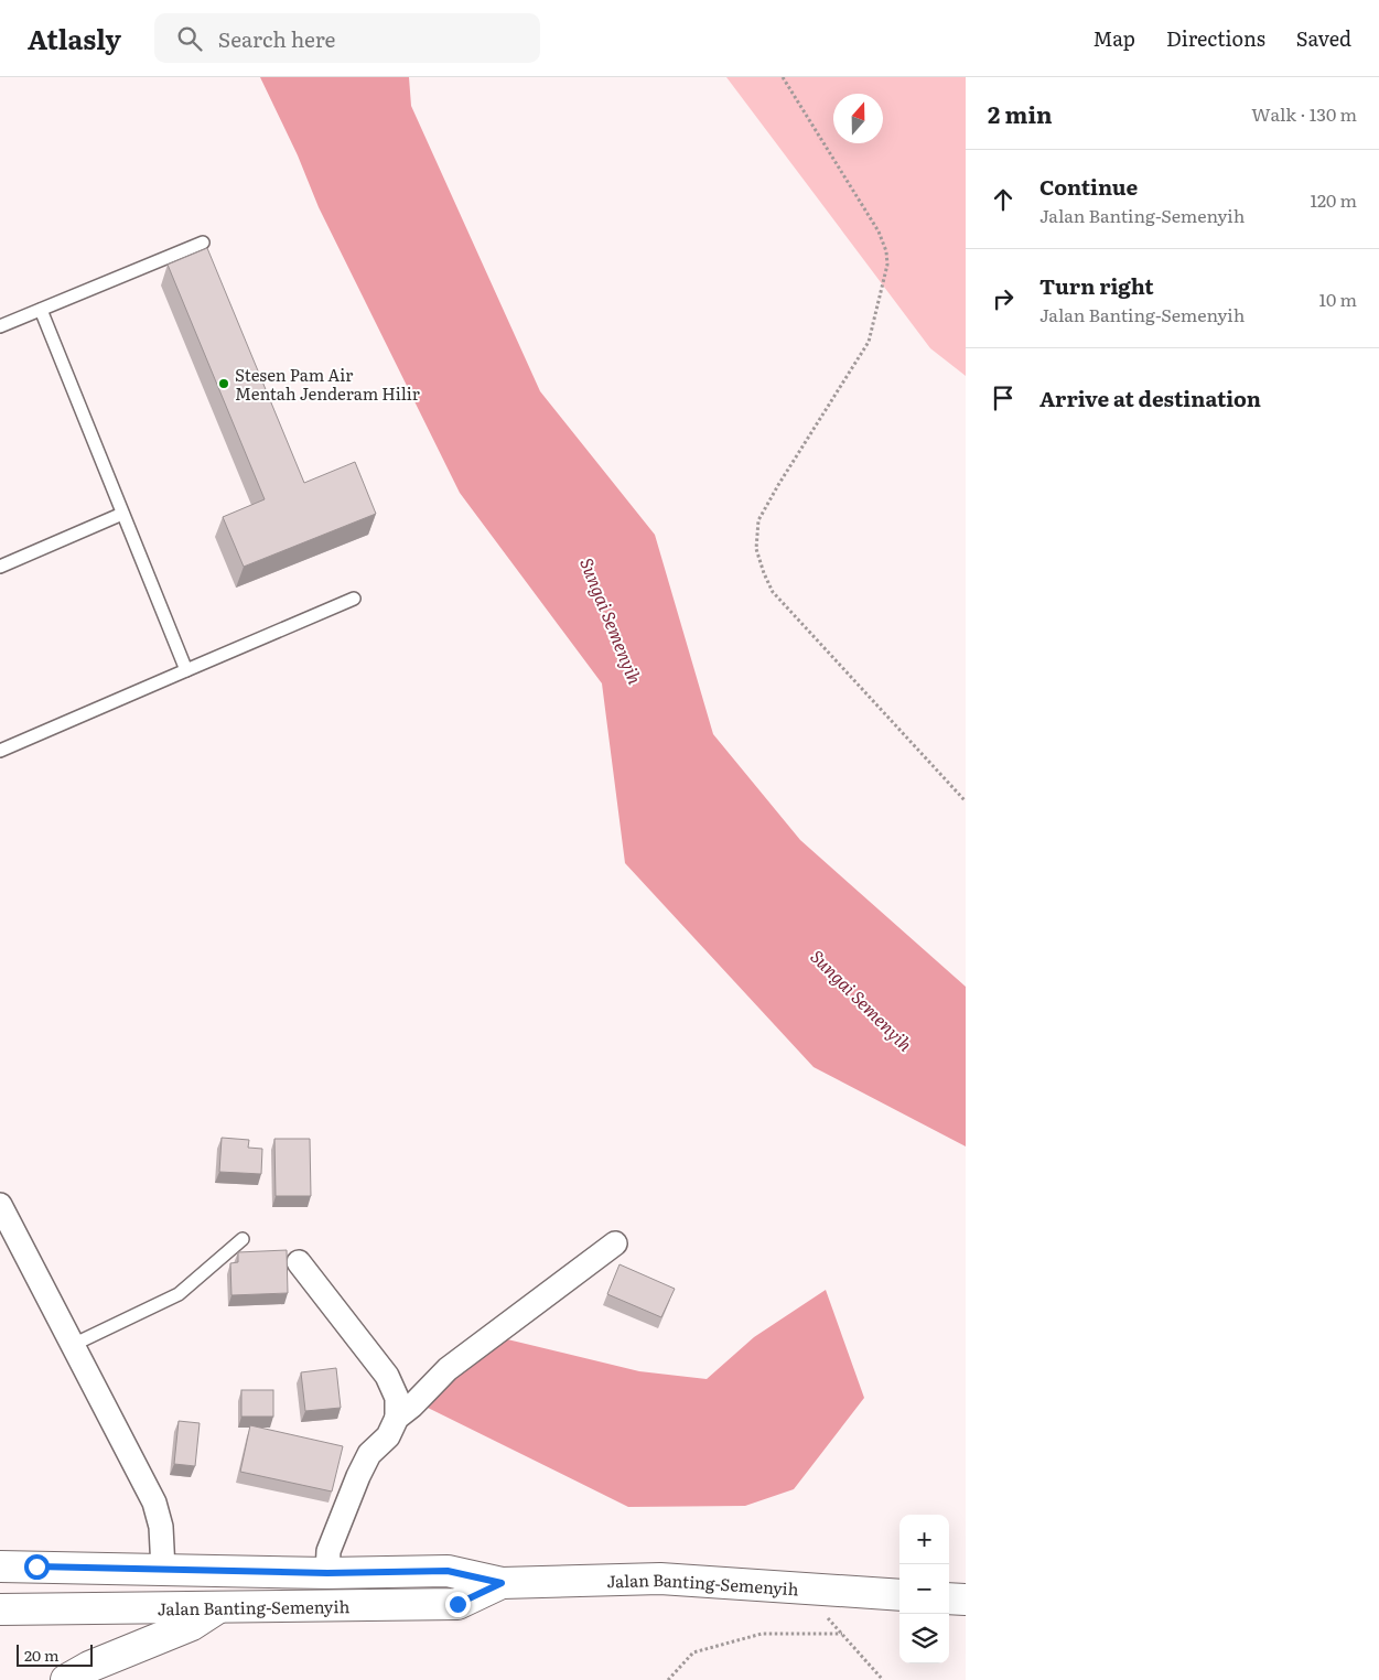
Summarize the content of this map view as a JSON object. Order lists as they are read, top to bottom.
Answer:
{
  "streets": {
    "main road": ["Jalan Banting-Semenyih"]
  },
  "water": ["Sungai Semenyih"],
  "places": ["Stesen Pam Air Mentah Jenderam Hilir"],
  "scale_bar": "20 m",
  "north": "top",
  "page": {
    "header": "Atlasly",
    "search": "Search here",
    "nav": ["Map", "Directions", "Saved"],
    "heading": ["2 min", "Walk · 130 m"],
    "list": [
      ["Continue", "Jalan Banting-Semenyih", "120 m"],
      ["Turn right", "Jalan Banting-Semenyih", "10 m"],
      "Arrive at destination"
    ],
    "map_buttons": ["+", "−"],
    "scale": "20 m"
  }
}
